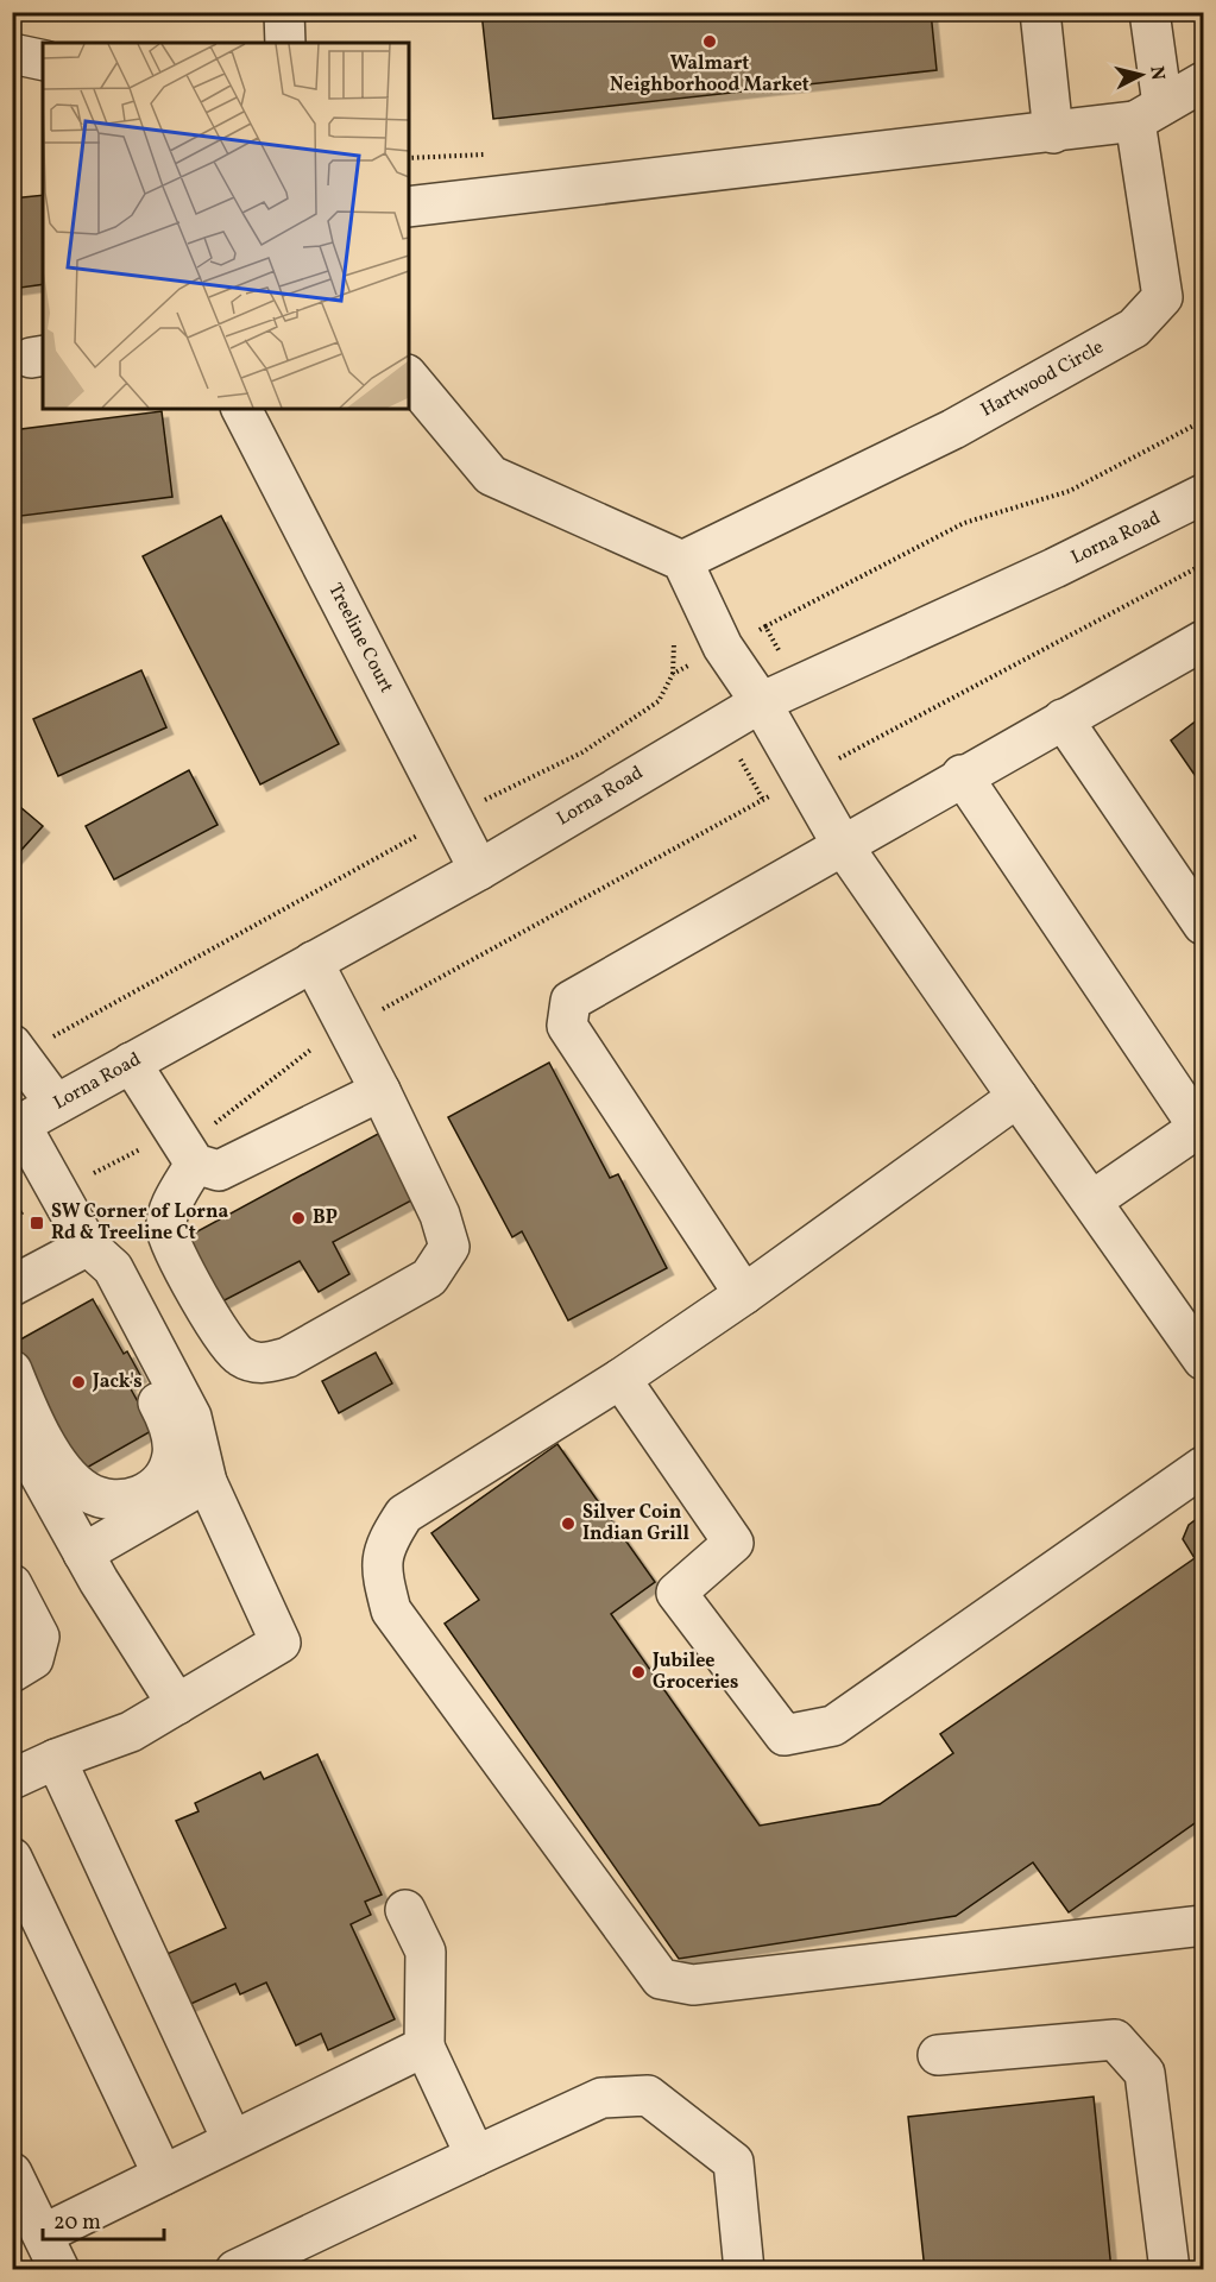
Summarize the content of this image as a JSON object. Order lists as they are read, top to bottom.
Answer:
{
  "streets": {
    "street": ["Hartwood Circle", "Lorna Road", "Treeline Court"]
  },
  "crossings": [
    ["Lorna Road", "Treeline Court"]
  ],
  "places": {
    "other": [
      "Walmart Neighborhood Market",
      "BP",
      "Jack's",
      "Silver Coin Indian Grill",
      "Jubilee Groceries"
    ],
    "transit": ["SW Corner of Lorna Rd & Treeline Ct"]
  },
  "scale_bar": "20 m",
  "north": "right"
}
